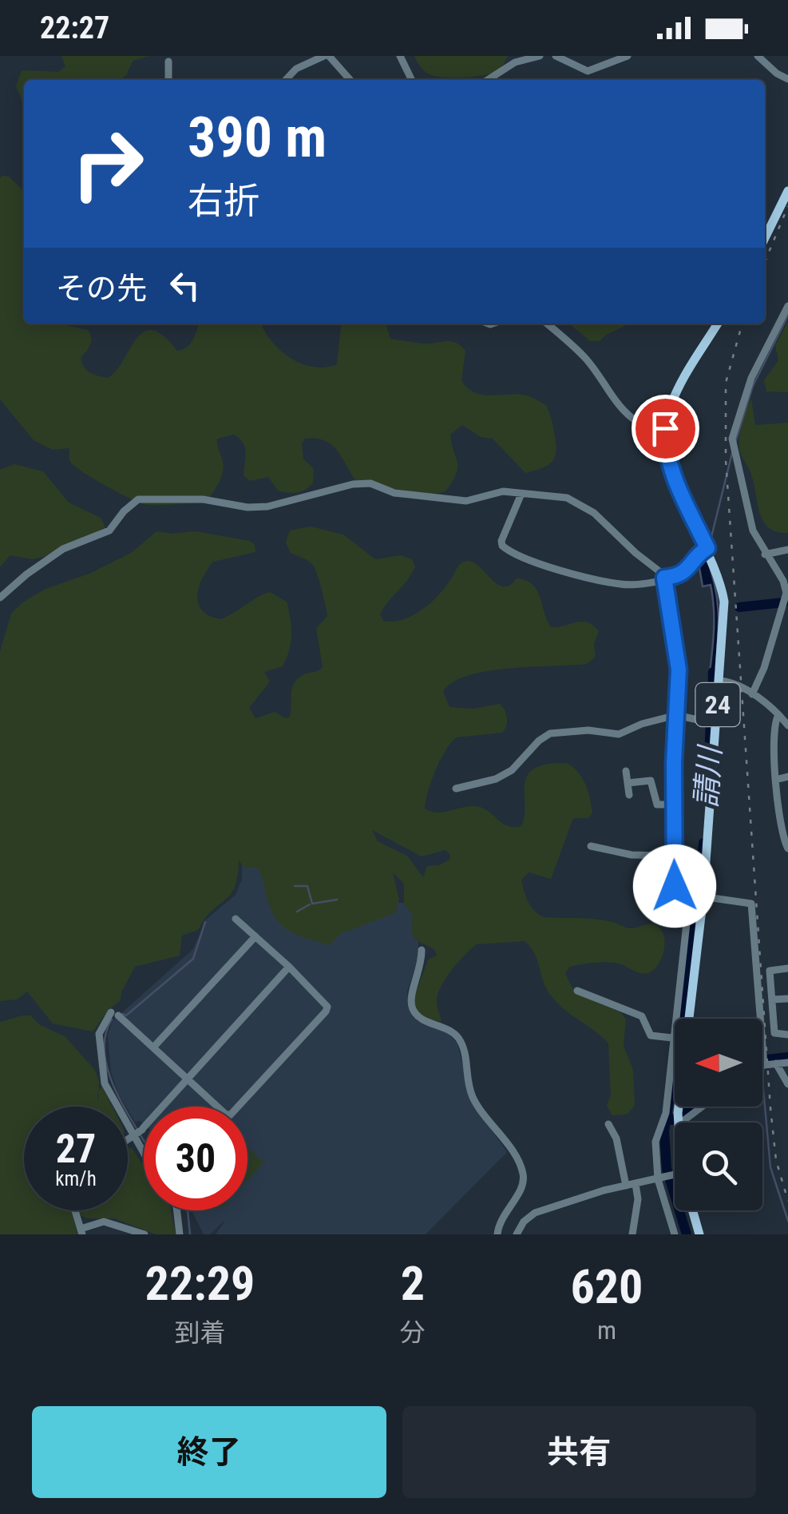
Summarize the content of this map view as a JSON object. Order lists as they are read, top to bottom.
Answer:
{
  "streets": {
    "main road": ["24"]
  },
  "water": ["請川"],
  "north": "left",
  "page": {
    "status": "22:27",
    "turn": ["390 m", "右折"],
    "then": "その先",
    "speed": "27 km/h",
    "limit": "30",
    "eta": [
      "22:29",
      "到着",
      "2",
      "分",
      "620",
      "m"
    ],
    "buttons": ["終了", "共有"]
  }
}
